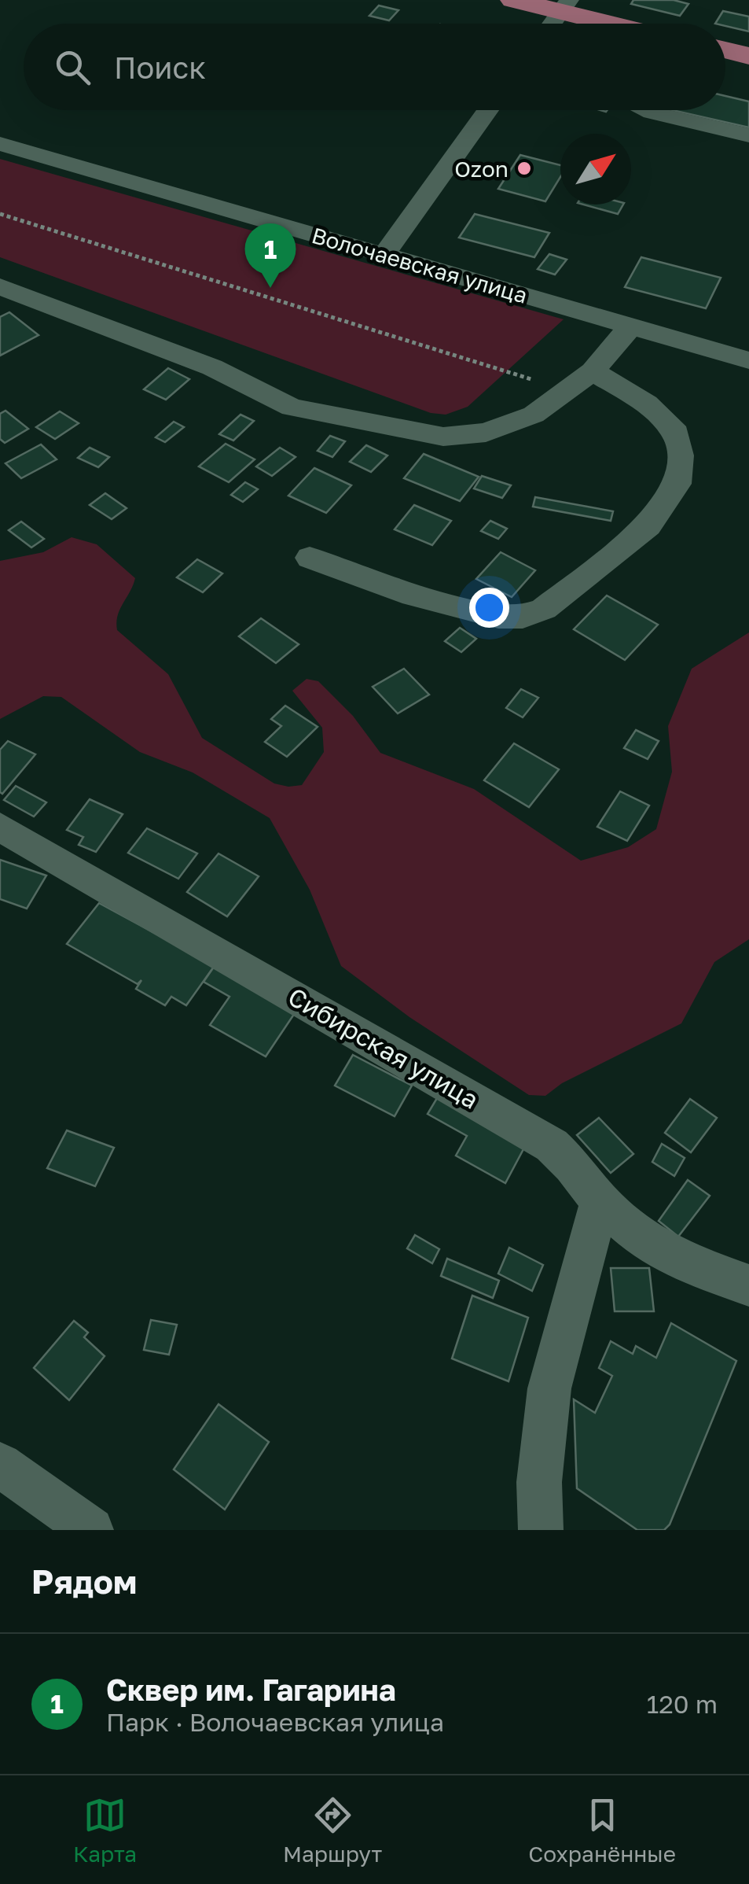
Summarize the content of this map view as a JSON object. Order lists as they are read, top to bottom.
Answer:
{
  "streets": {
    "street": ["Волочаевская улица", "Сибирская улица"]
  },
  "places": ["Ozon"],
  "north": "top right",
  "page": {
    "search": "Поиск",
    "pins": "1",
    "heading": "Рядом",
    "list": [
      {
        "mark": "1",
        "name": "Сквер им. Гагарина",
        "note": "Парк · Волочаевская улица",
        "value": "120 m"
      }
    ],
    "nav": ["Карта", "Маршрут", "Сохранённые"]
  }
}
